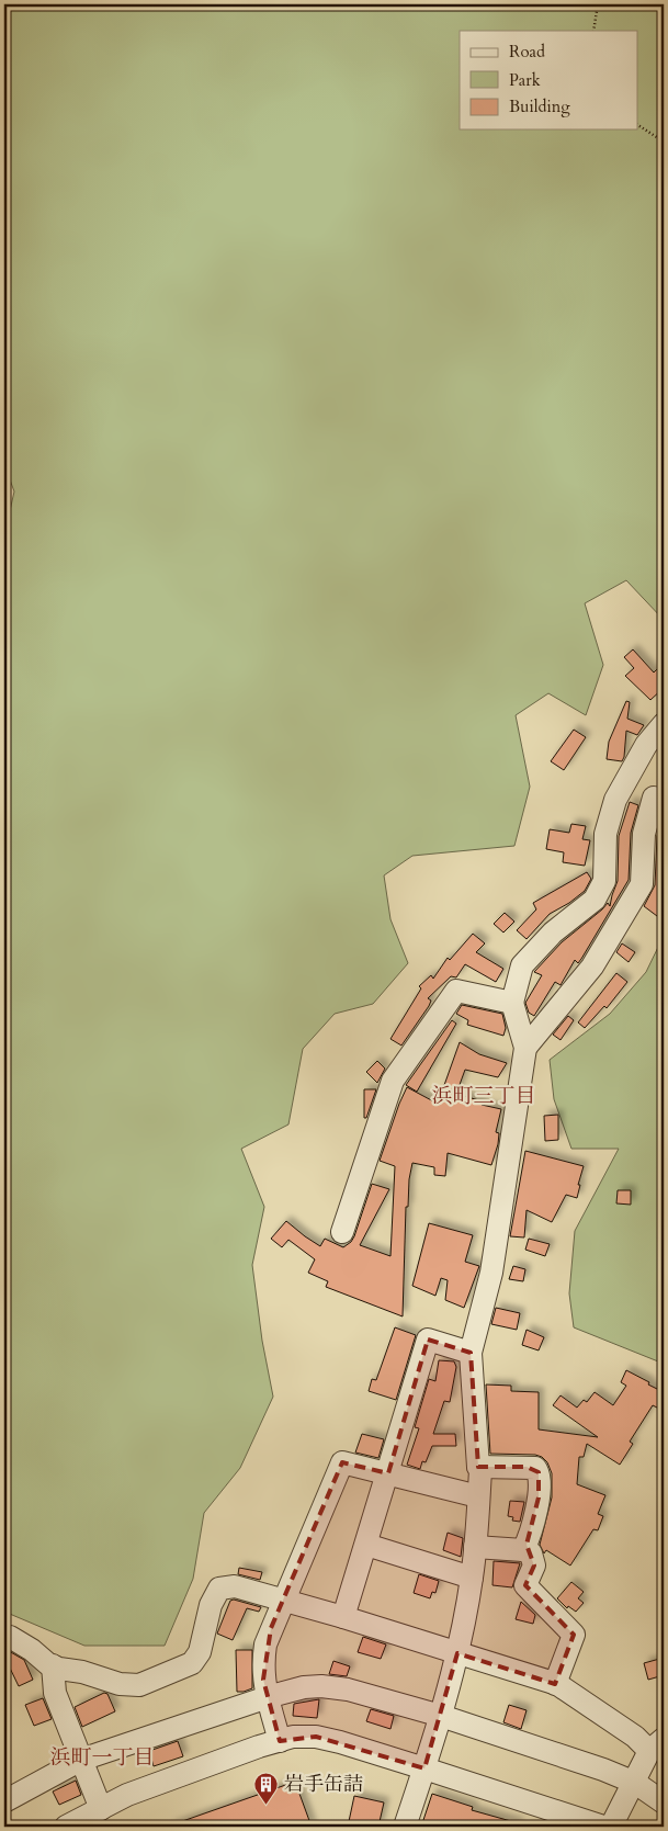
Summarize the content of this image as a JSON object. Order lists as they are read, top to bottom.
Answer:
{
  "districts": ["浜町三丁目", "浜町一丁目"],
  "places": {
    "building": ["岩手缶詰"]
  },
  "legend": ["Road", "Park", "Building"]
}
